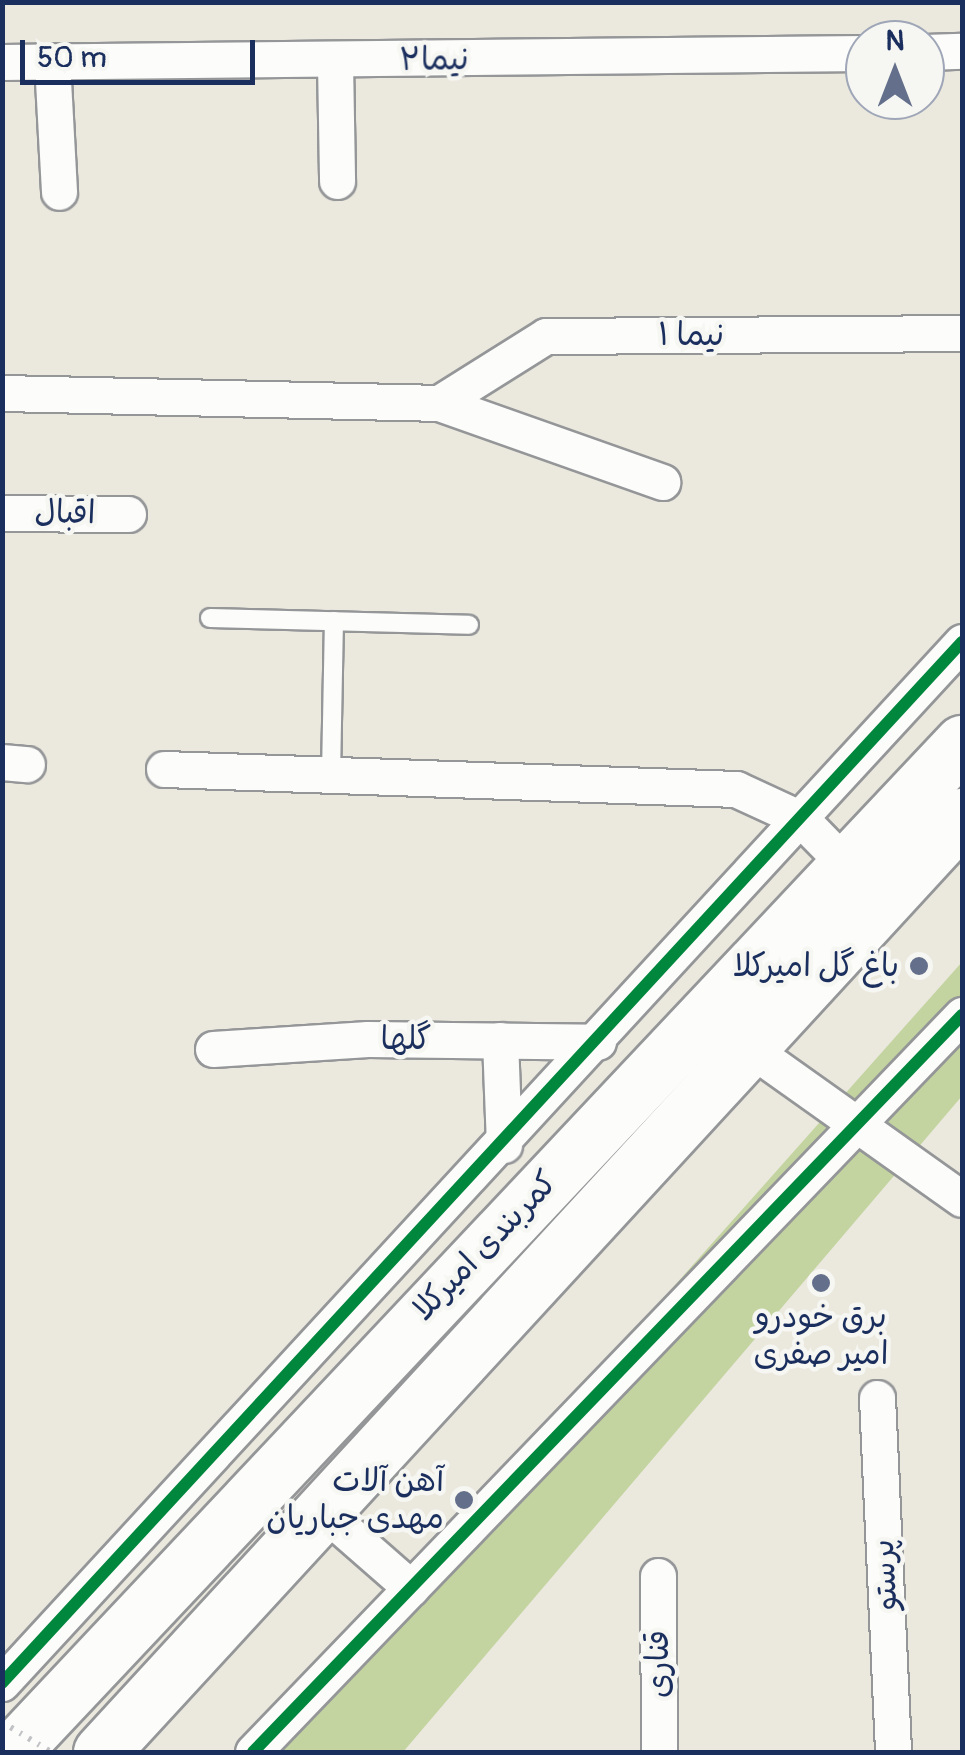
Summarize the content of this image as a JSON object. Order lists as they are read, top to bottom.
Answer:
{
  "streets": {
    "highway": ["کمربندی امیرکلا"],
    "street": [
      "نیما۲",
      "نیما ۱",
      "اقبال",
      "گلها",
      "پرستو",
      "قناری"
    ]
  },
  "places": ["باغ گل امیرکلا", "برق خودرو امیر صفری", "آهن آلات مهدی جباریان"],
  "scale_bar": "50 m",
  "north": "top"
}
